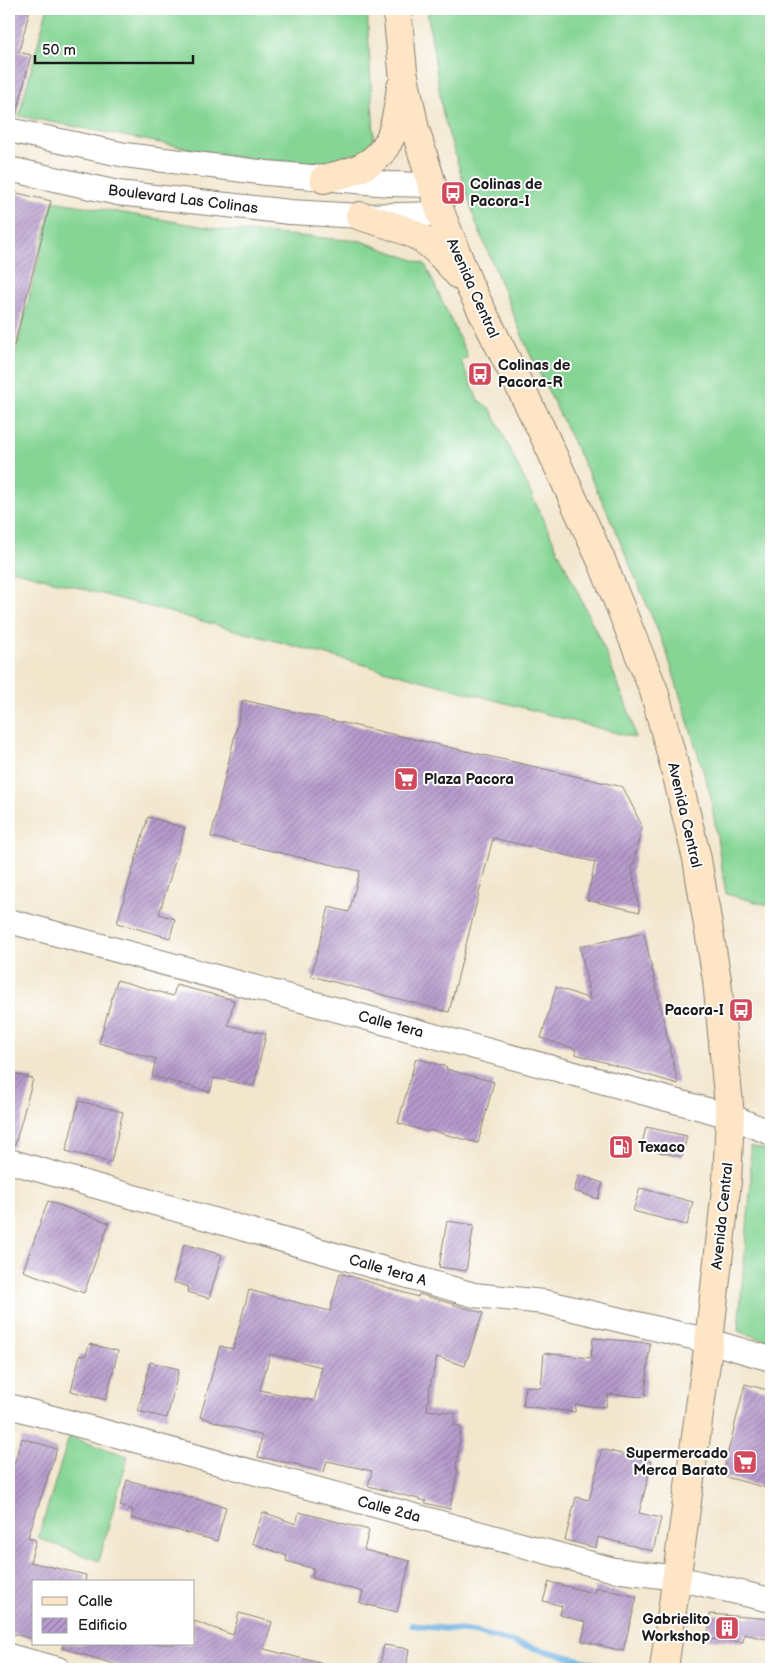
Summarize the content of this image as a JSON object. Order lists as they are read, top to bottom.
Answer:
{
  "streets": {
    "street": [
      "Boulevard Las Colinas",
      "Avenida Central",
      "Calle 1era",
      "Calle 1era A",
      "Calle 2da"
    ]
  },
  "crossings": [
    ["Boulevard Las Colinas", "Avenida Central"],
    ["Avenida Central", "Calle 1era"],
    ["Avenida Central", "Calle 1era A"],
    ["Avenida Central", "Calle 2da"]
  ],
  "places": {
    "bus stop": ["Colinas de Pacora-I", "Colinas de Pacora-R", "Pacora-I"],
    "supermarket": ["Plaza Pacora", "Supermercado Merca Barato"],
    "fuel station": ["Texaco"],
    "building": ["Gabrielito Workshop"]
  },
  "legend": ["Calle", "Edificio"],
  "scale_bar": "50 m"
}
